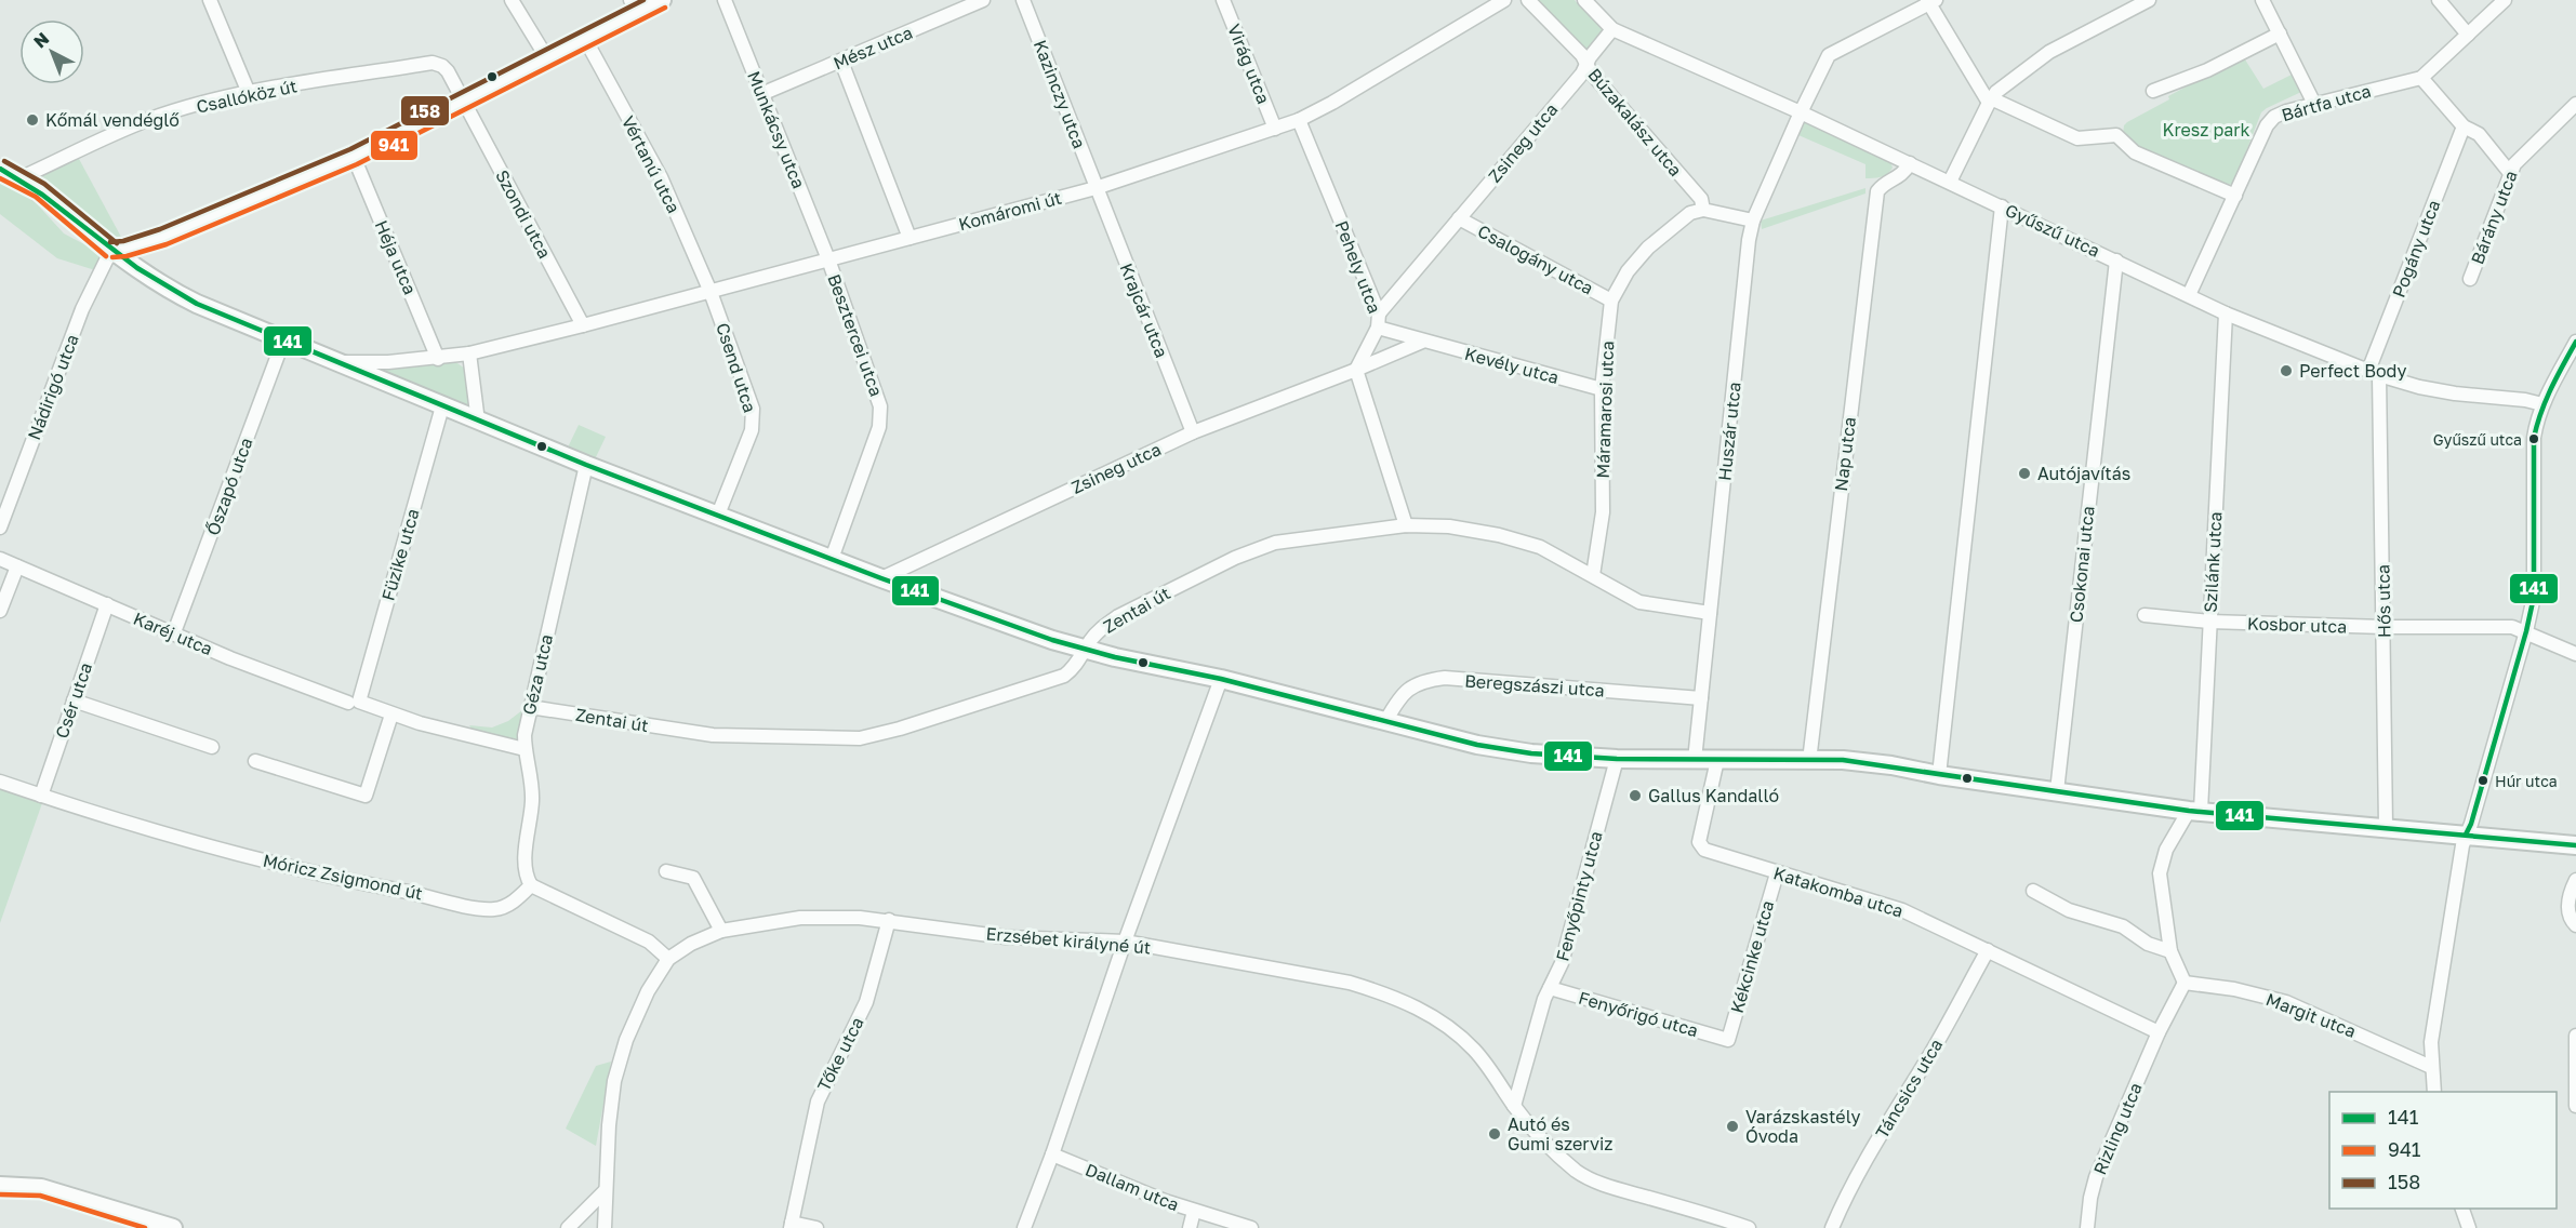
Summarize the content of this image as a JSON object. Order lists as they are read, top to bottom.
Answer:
{
  "streets": {
    "street": [
      "Mész utca",
      "Virág utca",
      "Kazinczy utca",
      "Csallóköz út",
      "Bártfa utca",
      "Búzakalász utca",
      "Munkácsy utca",
      "Zsineg utca",
      "Vértanú utca",
      "Komáromi út",
      "Szondi utca",
      "Bárány utca",
      "Gyűszű utca",
      "Pogány utca",
      "Héja utca",
      "Csalogány utca",
      "Pehely utca",
      "Krajcár utca",
      "Besztercei utca",
      "Kevély utca",
      "Csend utca",
      "Nádirigó utca",
      "Máramarosi utca",
      "Huszár utca",
      "Nap utca",
      "Őszapó utca",
      "Füzike utca",
      "Szilánk utca",
      "Csokonai utca",
      "Hős utca",
      "Zentai út",
      "Kosbor utca",
      "Karéj utca",
      "Géza utca",
      "Beregszászi utca",
      "Csér utca",
      "Móricz Zsigmond út",
      "Katakomba utca",
      "Fenyőpinty utca",
      "Erzsébet királyné út",
      "Kékcinke utca",
      "Fenyőrigó utca",
      "Margit utca",
      "Tőke utca",
      "Táncsics utca",
      "Rizling utca",
      "Dallam utca"
    ]
  },
  "crossings": [
    ["Mész utca", "Munkácsy utca"],
    ["Virág utca", "Komáromi út"],
    ["Kazinczy utca", "Komáromi út"],
    ["Kazinczy utca", "Krajcár utca"],
    ["Csallóköz út", "Szondi utca"],
    ["Bártfa utca", "Gyűszű utca"],
    ["Búzakalász utca", "Zsineg utca"],
    ["Búzakalász utca", "Máramarosi utca"],
    ["Munkácsy utca", "Komáromi út"],
    ["Munkácsy utca", "Besztercei utca"],
    ["Zsineg utca", "Gyűszű utca"],
    ["Zsineg utca", "Csalogány utca"],
    ["Zsineg utca", "Pehely utca"],
    ["Zsineg utca", "Krajcár utca"],
    ["Vértanú utca", "Komáromi út"],
    ["Vértanú utca", "Csend utca"],
    ["Komáromi út", "Szondi utca"],
    ["Komáromi út", "Héja utca"],
    ["Komáromi út", "Pehely utca"],
    ["Komáromi út", "Krajcár utca"],
    ["Komáromi út", "Besztercei utca"],
    ["Komáromi út", "Csend utca"],
    ["Gyűszű utca", "Pogány utca"],
    ["Gyűszű utca", "Huszár utca"],
    ["Gyűszű utca", "Nap utca"],
    ["Gyűszű utca", "Szilánk utca"],
    ["Gyűszű utca", "Csokonai utca"],
    ["Gyűszű utca", "Hős utca"],
    ["Pogány utca", "Hős utca"],
    ["Csalogány utca", "Máramarosi utca"],
    ["Pehely utca", "Kevély utca"],
    ["Kevély utca", "Máramarosi utca"],
    ["Máramarosi utca", "Zentai út"],
    ["Huszár utca", "Zentai út"],
    ["Huszár utca", "Beregszászi utca"],
    ["Őszapó utca", "Karéj utca"],
    ["Füzike utca", "Karéj utca"],
    ["Szilánk utca", "Kosbor utca"],
    ["Hős utca", "Kosbor utca"],
    ["Zentai út", "Géza utca"],
    ["Karéj utca", "Géza utca"],
    ["Karéj utca", "Csér utca"],
    ["Géza utca", "Móricz Zsigmond út"],
    ["Csér utca", "Móricz Zsigmond út"],
    ["Katakomba utca", "Kékcinke utca"],
    ["Katakomba utca", "Táncsics utca"],
    ["Katakomba utca", "Rizling utca"],
    ["Fenyőpinty utca", "Erzsébet királyné út"],
    ["Fenyőpinty utca", "Fenyőrigó utca"],
    ["Erzsébet királyné út", "Tőke utca"],
    ["Kékcinke utca", "Fenyőrigó utca"]
  ],
  "parks": ["Kresz park"],
  "places": [
    "Kőmál vendéglő",
    "Perfect Body",
    "Gyűszű utca",
    "Autójavítás",
    "Húr utca",
    "Gallus Kandalló",
    "Varázskastély Óvoda",
    "Autó és Gumi szerviz"
  ],
  "lines": ["transit line 158", "transit line 941", "transit line 141"],
  "legend": ["141", "941", "158"],
  "north": "top left"
}
